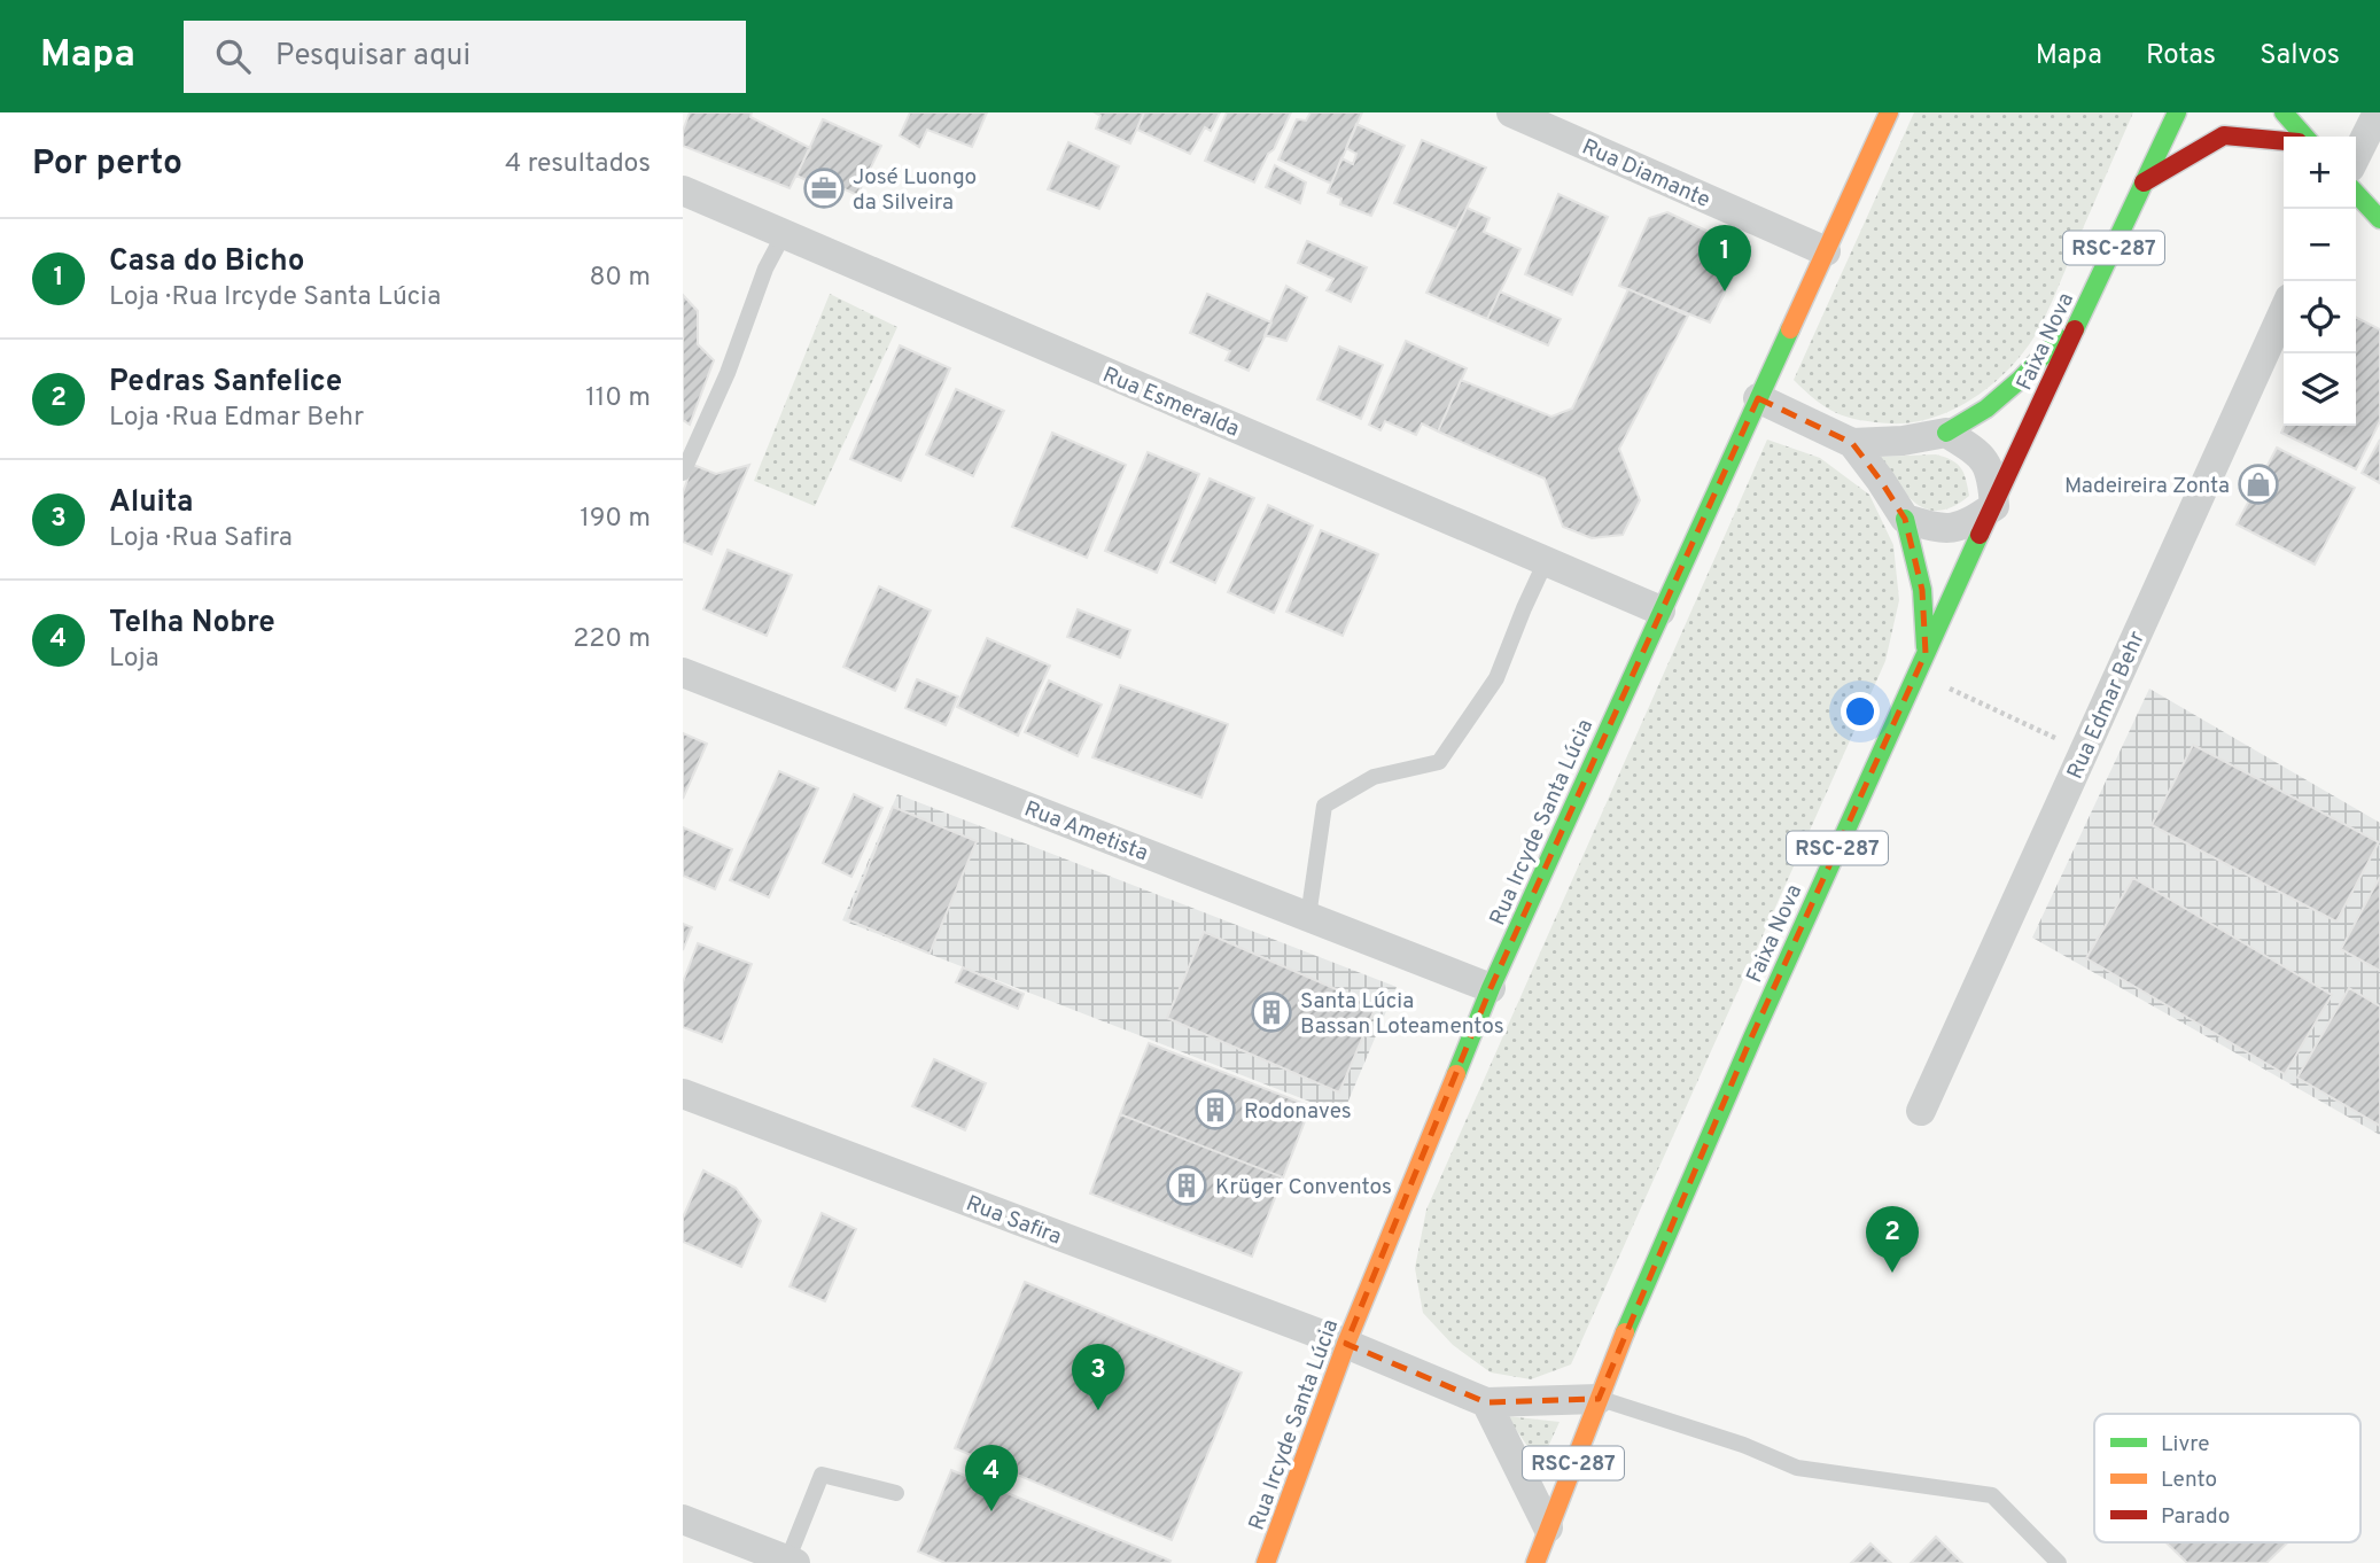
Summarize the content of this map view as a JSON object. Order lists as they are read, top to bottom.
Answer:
{
  "streets": {
    "main road": ["RSC-287", "Faixa Nova", "Rua Ircyde Santa Lúcia"],
    "street": [
      "Rua Diamante",
      "Rua Esmeralda",
      "Rua Edmar Behr",
      "Rua Ametista",
      "Rua Safira"
    ]
  },
  "crossings": [
    ["Rua Diamante", "Rua Ircyde Santa Lúcia"],
    ["Rua Esmeralda", "Rua Ircyde Santa Lúcia"],
    ["Rua Ircyde Santa Lúcia", "Rua Ametista"],
    ["Rua Ircyde Santa Lúcia", "Rua Safira"]
  ],
  "places": {
    "office": ["José Luongo da Silveira"],
    "shop": ["Madeireira Zonta"],
    "building": ["Santa Lúcia Bassan Loteamentos", "Rodonaves", "Krüger Conventos"]
  },
  "legend": ["Livre", "Lento", "Parado"],
  "page": {
    "header": "Mapa",
    "search": "Pesquisar aqui",
    "nav": ["Mapa", "Rotas", "Salvos"],
    "heading": ["Por perto", "4 resultados"],
    "map_buttons": ["+", "−"],
    "list": [
      {
        "mark": "1",
        "name": "Casa do Bicho",
        "note": "Loja · Rua Ircyde Santa Lúcia",
        "value": "80 m"
      },
      {
        "mark": "2",
        "name": "Pedras Sanfelice",
        "note": "Loja · Rua Edmar Behr",
        "value": "110 m"
      },
      {
        "mark": "3",
        "name": "Aluita",
        "note": "Loja · Rua Safira",
        "value": "190 m"
      },
      {
        "mark": "4",
        "name": "Telha Nobre",
        "note": "Loja",
        "value": "220 m"
      }
    ],
    "pins": [
      "1",
      "2",
      "3",
      "4"
    ]
  }
}
